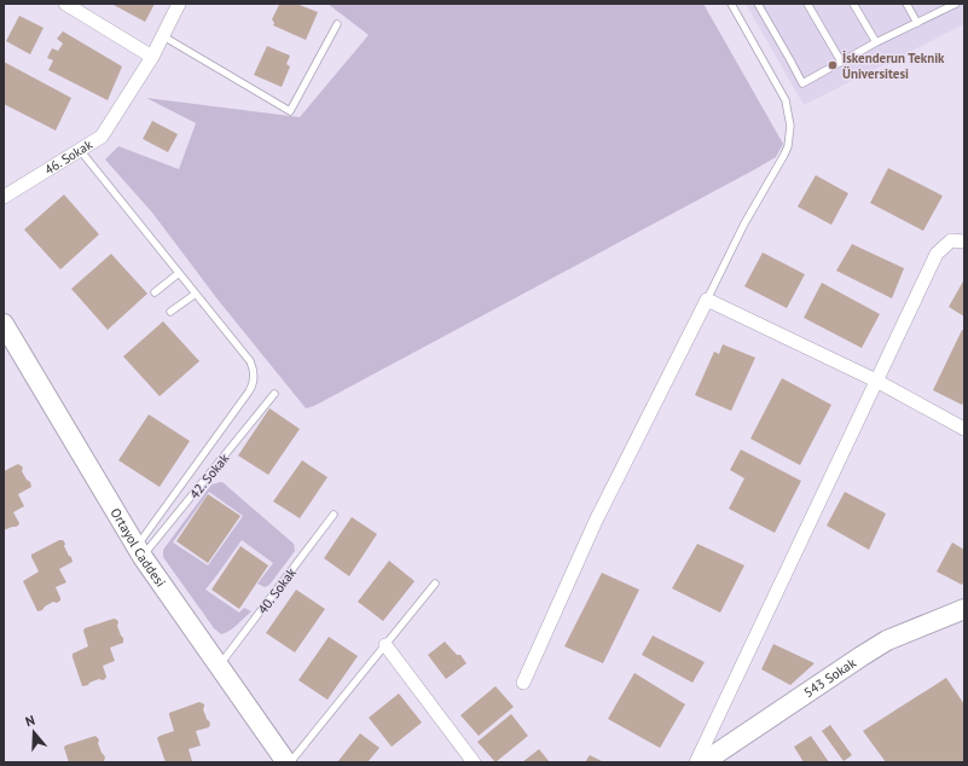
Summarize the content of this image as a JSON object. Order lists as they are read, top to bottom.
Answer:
{
  "streets": {
    "street": ["46. Sokak", "Ortayol Caddesi", "543 Sokak"],
    "lane": ["42. Sokak", "40. Sokak"]
  },
  "crossings": [
    ["42. Sokak", "Ortayol Caddesi"],
    ["Ortayol Caddesi", "40. Sokak"]
  ],
  "places": ["İskenderun Teknik Üniversitesi"],
  "north": "top"
}
